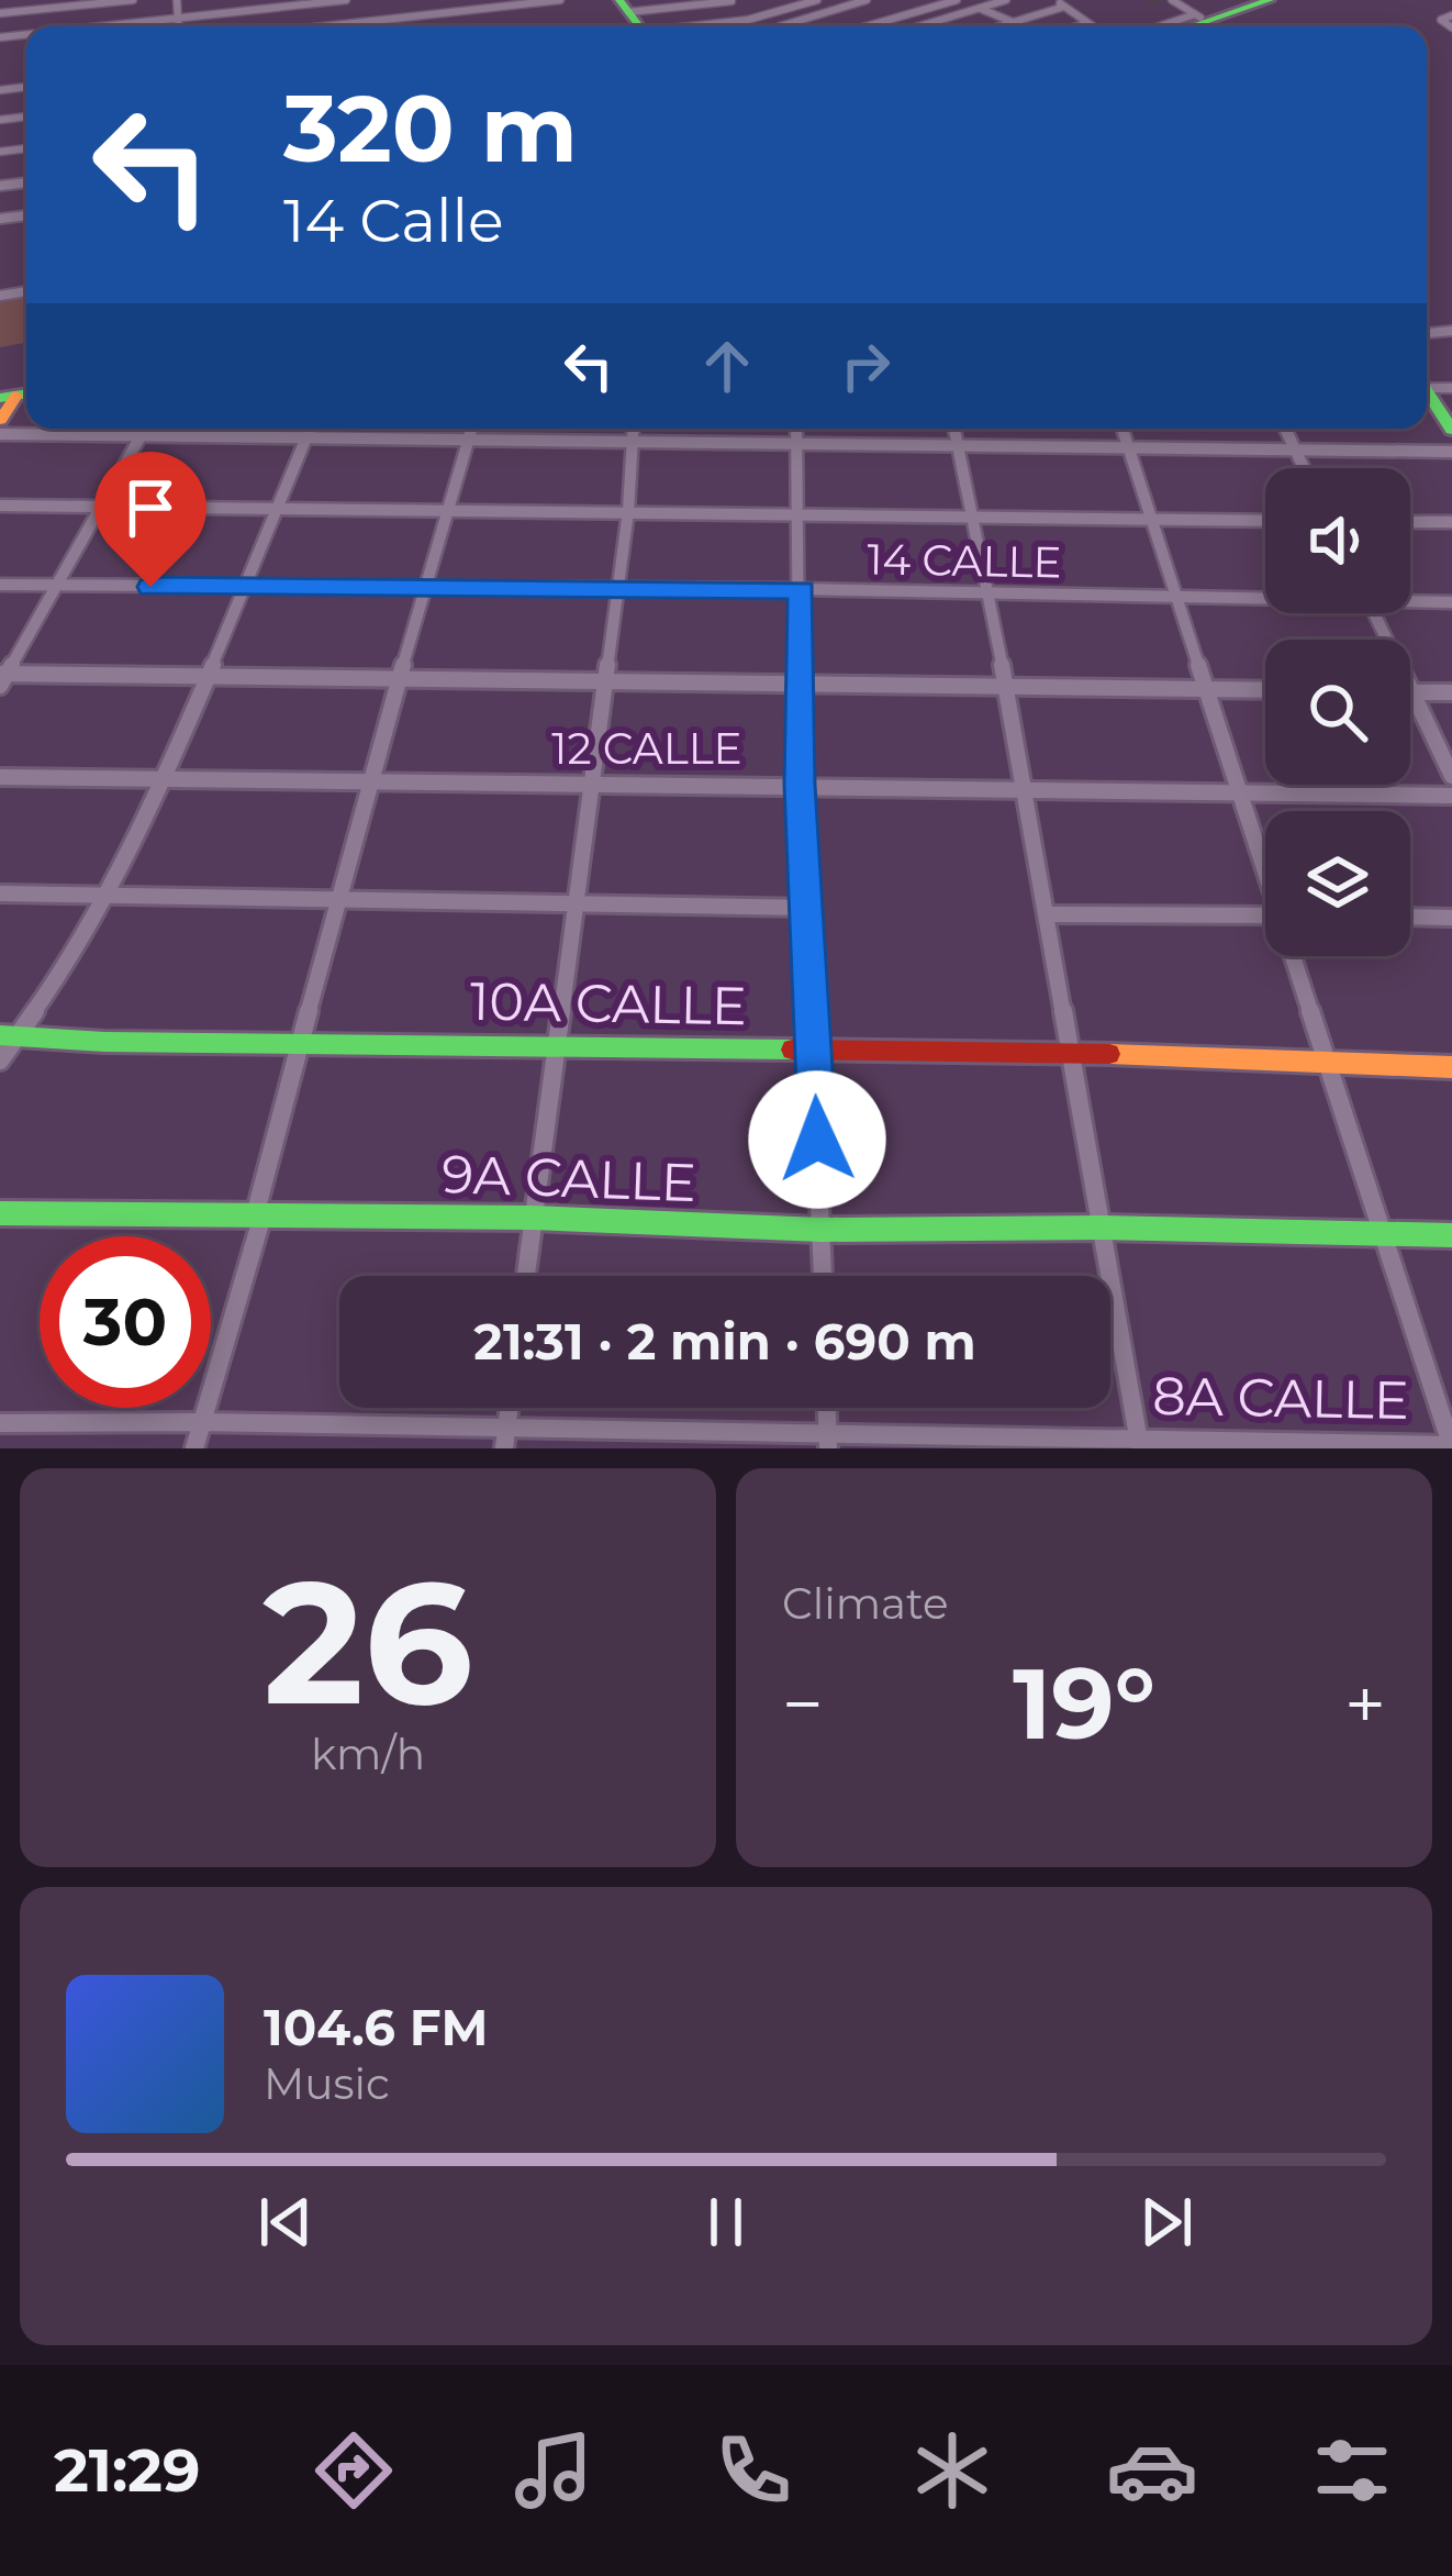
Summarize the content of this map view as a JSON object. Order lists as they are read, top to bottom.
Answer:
{
  "streets": {
    "street": [
      "14 CALLE",
      "12 CALLE",
      "10A CALLE",
      "9A CALLE",
      "8A CALLE"
    ]
  },
  "page": {
    "turn": ["320 m", "14 Calle"],
    "limit": "30",
    "trip": "21:31 · 2 min · 690 m",
    "tile": [
      ["26", "km/h"],
      "Climate"
    ],
    "heat": ["−", "19°", "+"],
    "song": ["104.6 FM", "Music"],
    "tabs": "21:29"
  }
}
